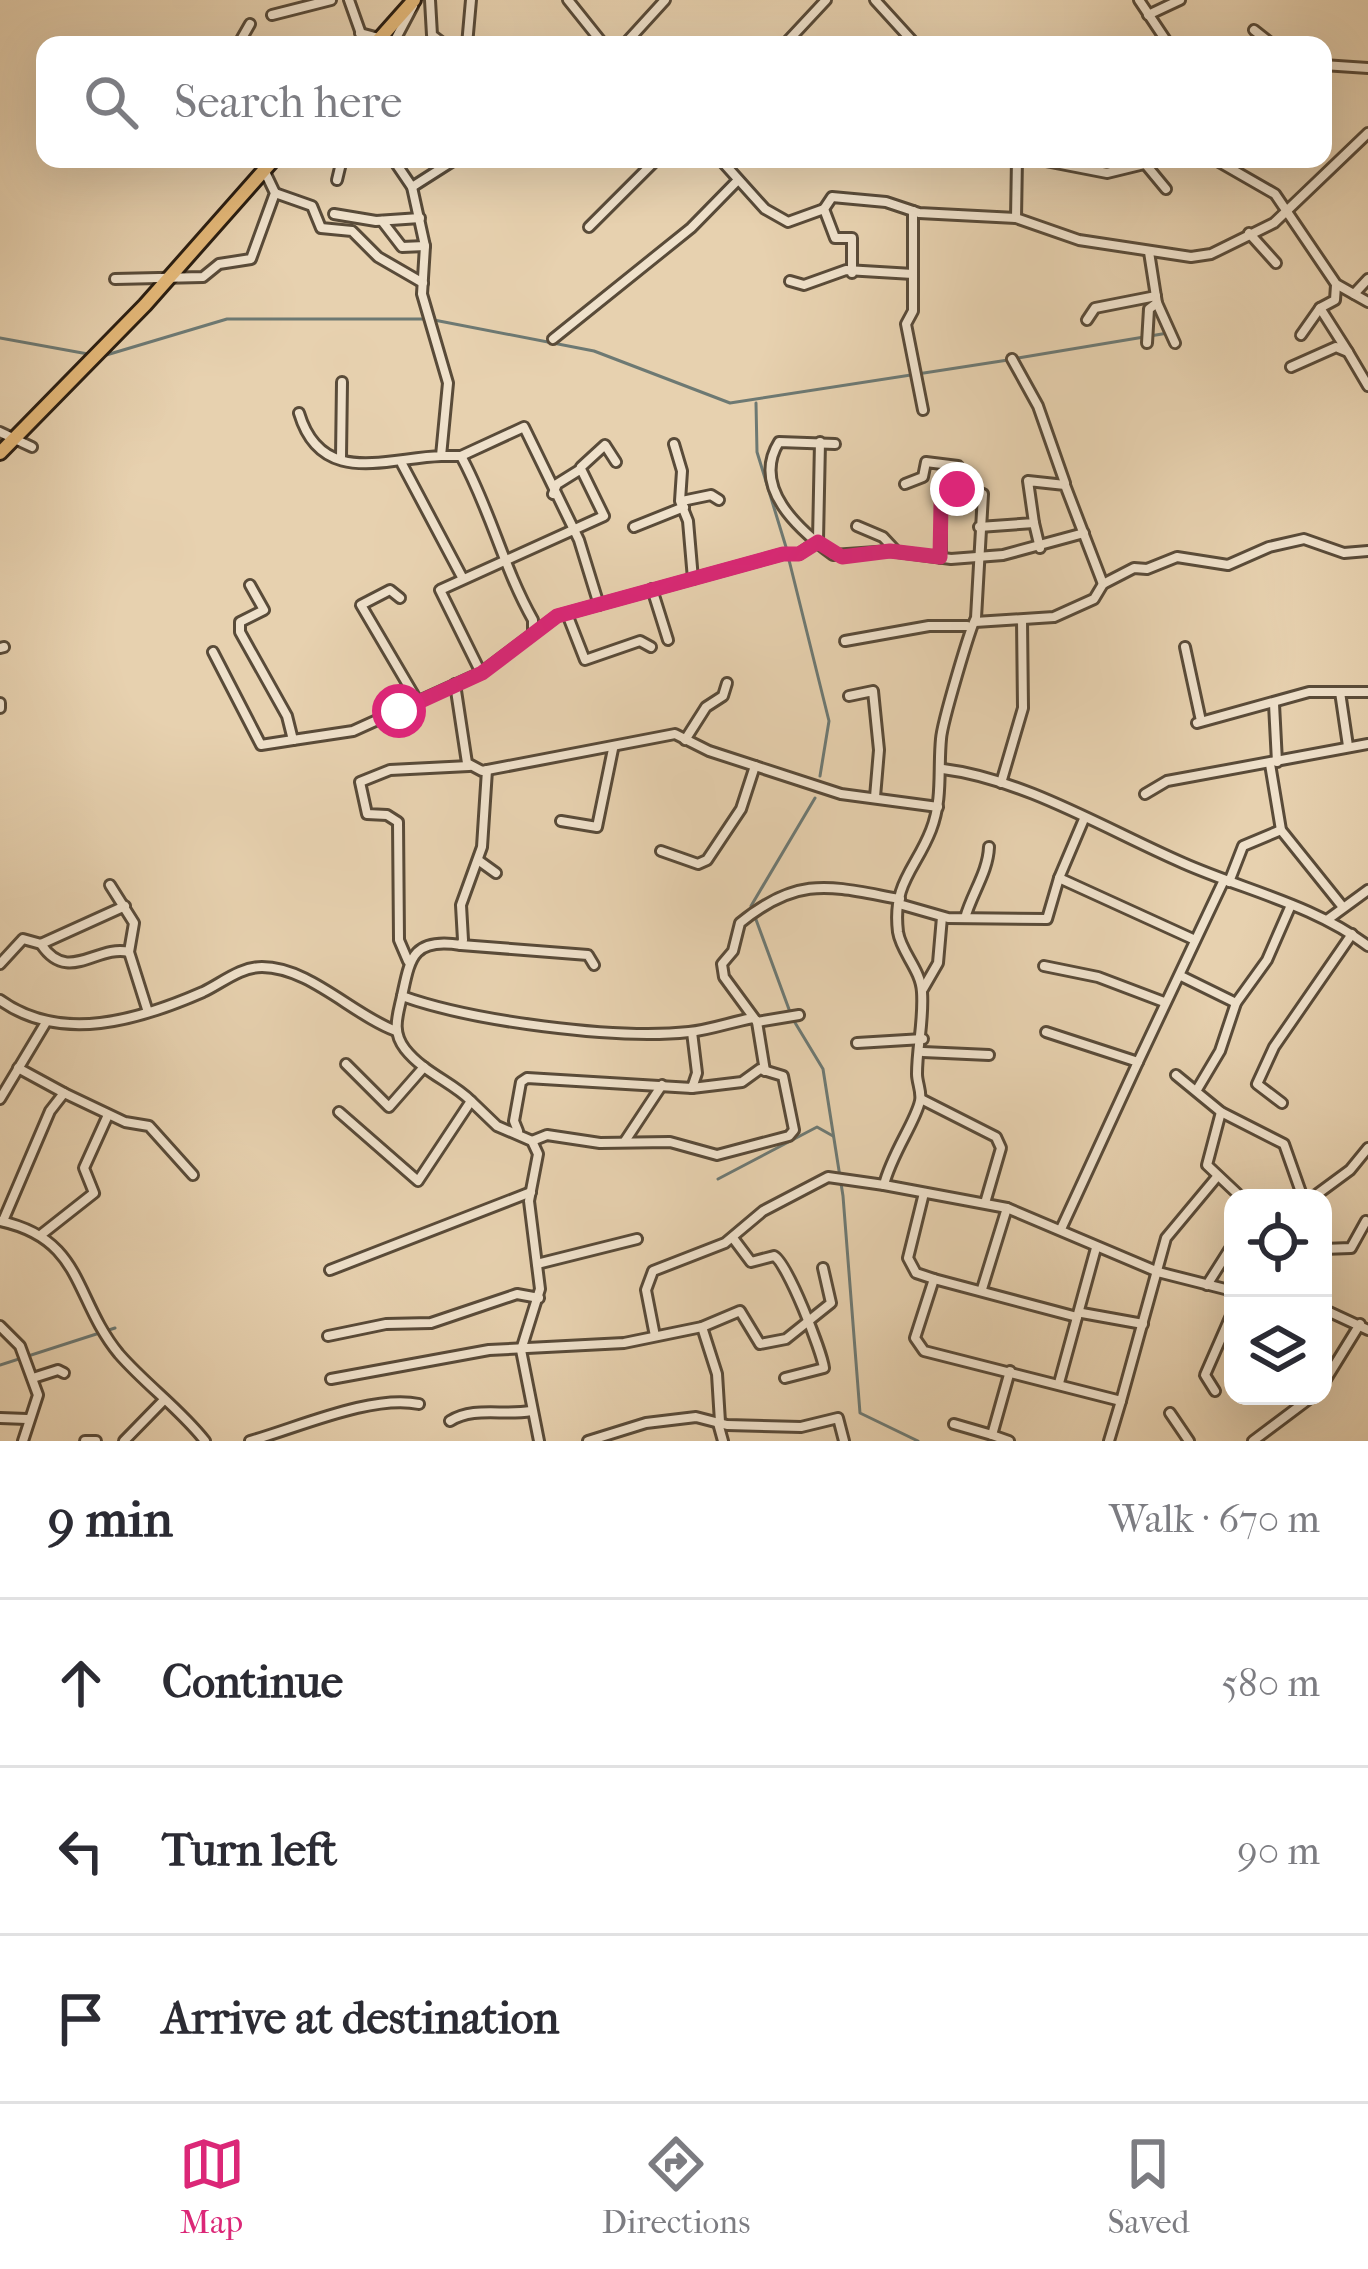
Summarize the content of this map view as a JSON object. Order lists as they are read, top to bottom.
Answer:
{
  "page": {
    "search": "Search here",
    "heading": ["9 min", "Walk · 670 m"],
    "list": [
      ["Continue", "580 m"],
      ["Turn left", "90 m"],
      "Arrive at destination"
    ],
    "nav": ["Map", "Directions", "Saved"]
  }
}
